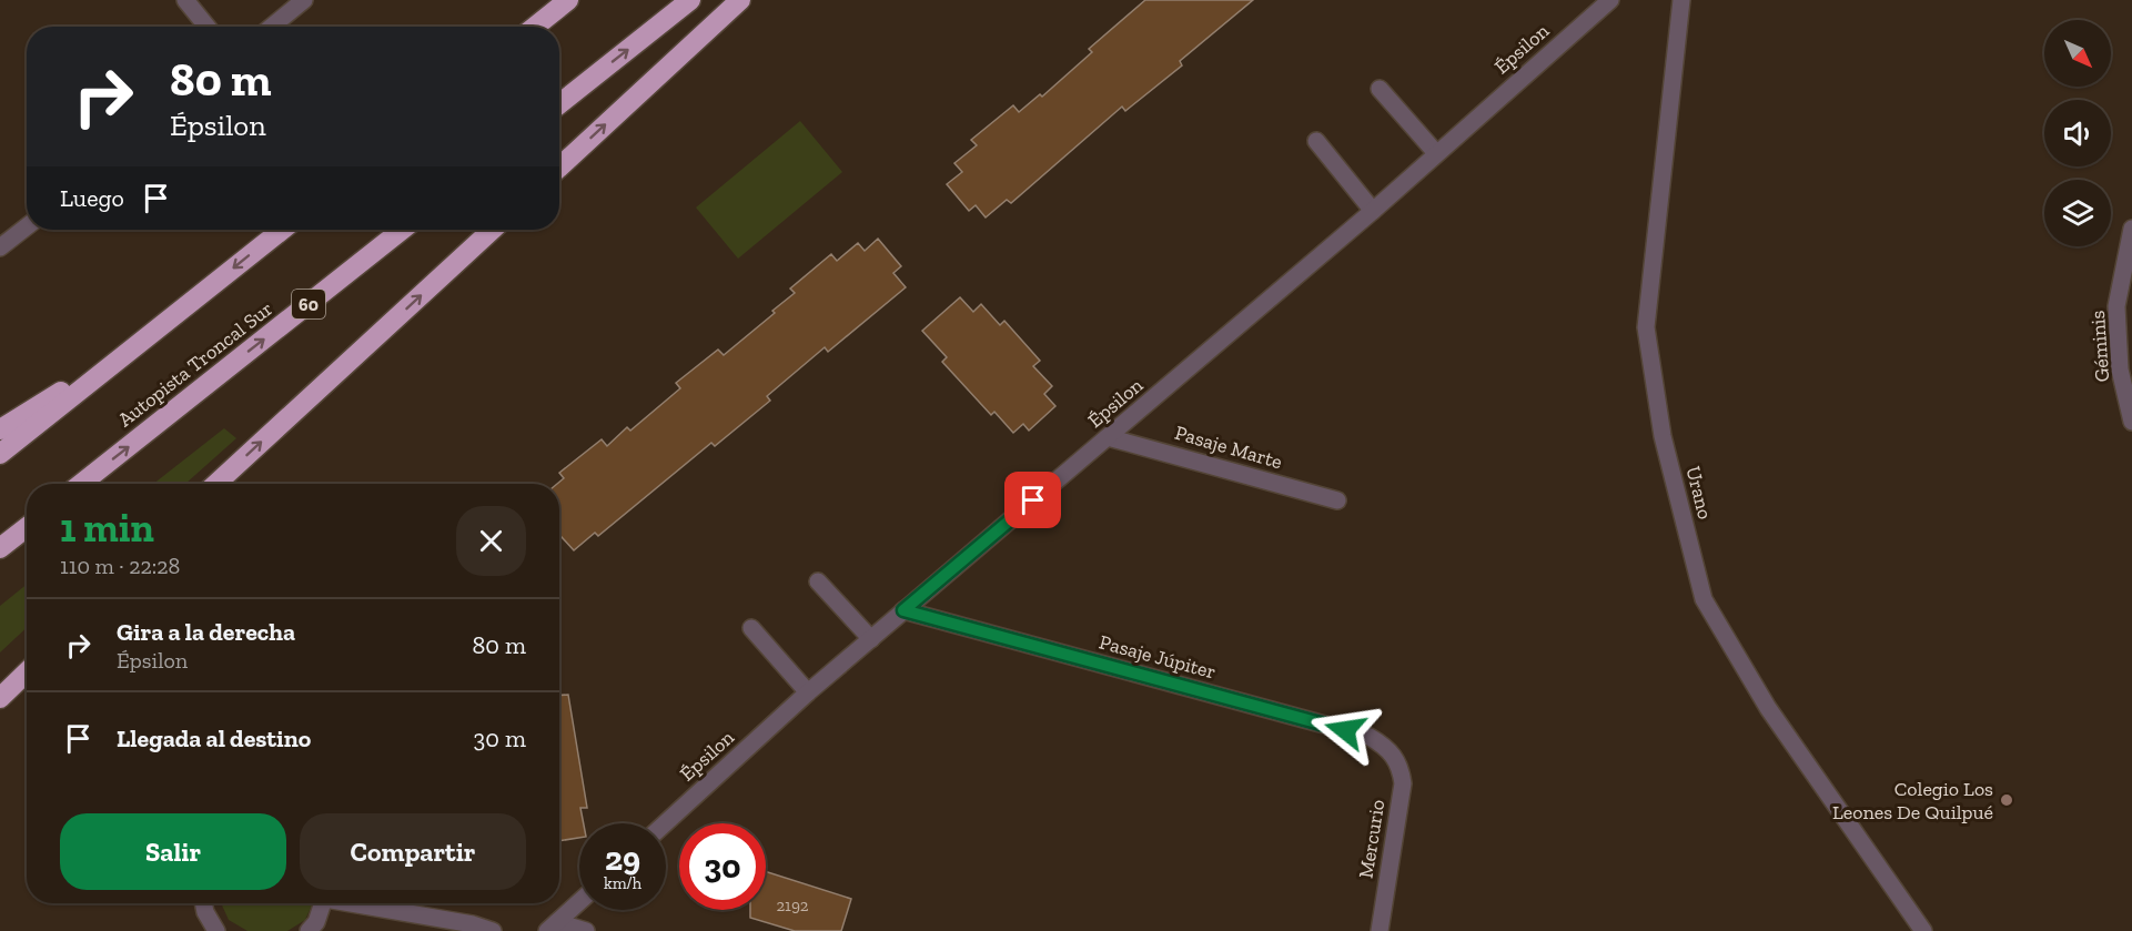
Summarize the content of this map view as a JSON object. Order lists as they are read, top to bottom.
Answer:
{
  "streets": {
    "highway": ["60", "Autopista Troncal Sur"],
    "street": [
      "Épsilon",
      "Géminis",
      "Pasaje Marte",
      "Urano",
      "Pasaje Júpiter",
      "Mercurio"
    ]
  },
  "crossings": [
    ["Épsilon", "Pasaje Marte"],
    ["Épsilon", "Pasaje Júpiter"],
    ["Pasaje Júpiter", "Mercurio"]
  ],
  "places": ["Colegio Los Leones De Quilpué"],
  "house_numbers": ["2192"],
  "north": "bottom right",
  "page": {
    "turn": ["80 m", "Épsilon"],
    "then": "Luego",
    "heading": ["1 min", "110 m · 22:28"],
    "list": [
      {
        "name": "Gira a la derecha",
        "note": "Épsilon",
        "value": "80 m"
      },
      {
        "name": "Llegada al destino",
        "value": "30 m"
      }
    ],
    "buttons": ["Salir", "Compartir"],
    "speed": "29 km/h",
    "limit": "30"
  }
}
